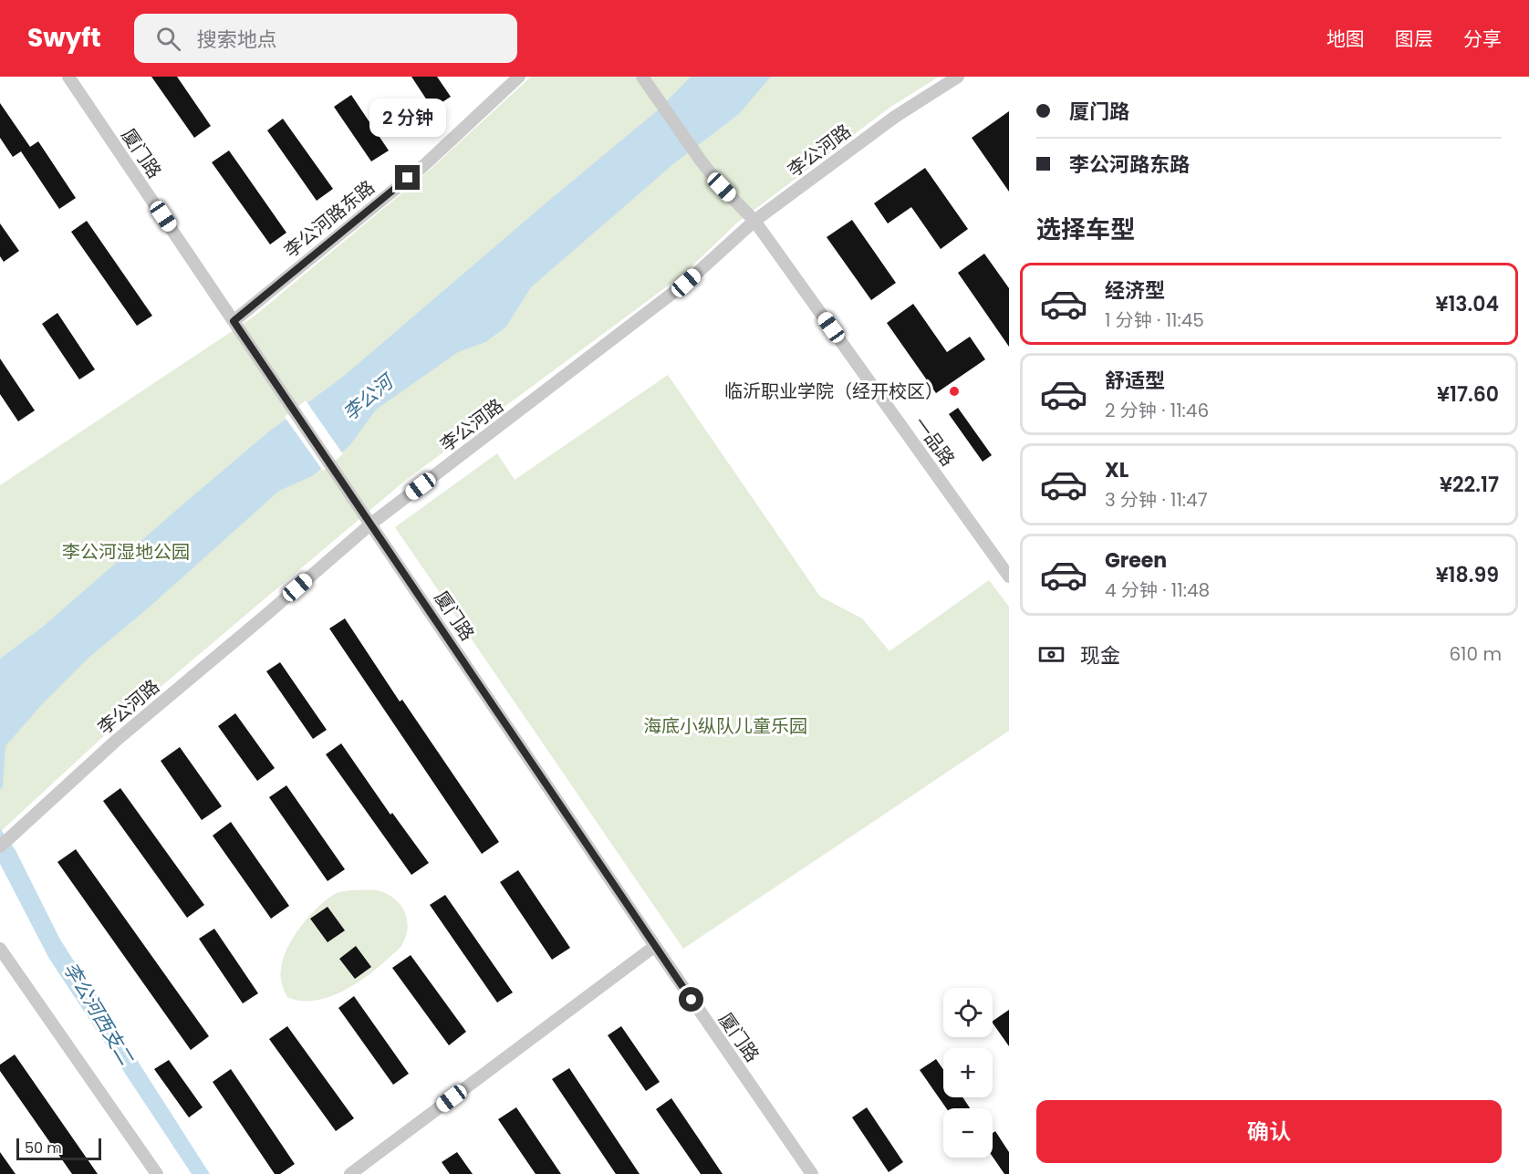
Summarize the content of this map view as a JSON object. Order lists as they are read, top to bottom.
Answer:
{
  "streets": {
    "street": [
      "李公河路",
      "厦门路",
      "李公河路东路",
      "一品路"
    ]
  },
  "crossings": [
    ["李公河路", "厦门路"],
    ["李公河路", "一品路"],
    ["厦门路", "李公河路东路"]
  ],
  "water": ["李公河", "李公河西支二"],
  "parks": ["李公河湿地公园", "海底小纵队儿童乐园"],
  "places": ["临沂职业学院（经开校区）"],
  "scale_bar": "50 m",
  "page": {
    "header": "Swyft",
    "search": "搜索地点",
    "nav": ["地图", "图层", "分享"],
    "banner": ["厦门路", "李公河路东路"],
    "bubble": "2 分钟",
    "heading": "选择车型",
    "list": [
      {
        "name": "经济型",
        "note": "1 分钟 · 11:45",
        "value": "¥13.04"
      },
      {
        "name": "舒适型",
        "note": "2 分钟 · 11:46",
        "value": "¥17.60"
      },
      {
        "name": "XL",
        "note": "3 分钟 · 11:47",
        "value": "¥22.17"
      },
      {
        "name": "Green",
        "note": "4 分钟 · 11:48",
        "value": "¥18.99"
      }
    ],
    "pay": ["现金", "610 m"],
    "map_buttons": ["+", "−"],
    "buttons": "确认",
    "scale": "50 m"
  }
}
